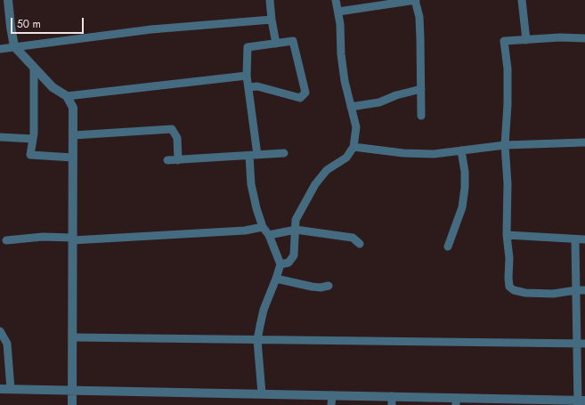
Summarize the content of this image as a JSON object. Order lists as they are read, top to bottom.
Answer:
{
  "scale_bar": "50 m"
}
